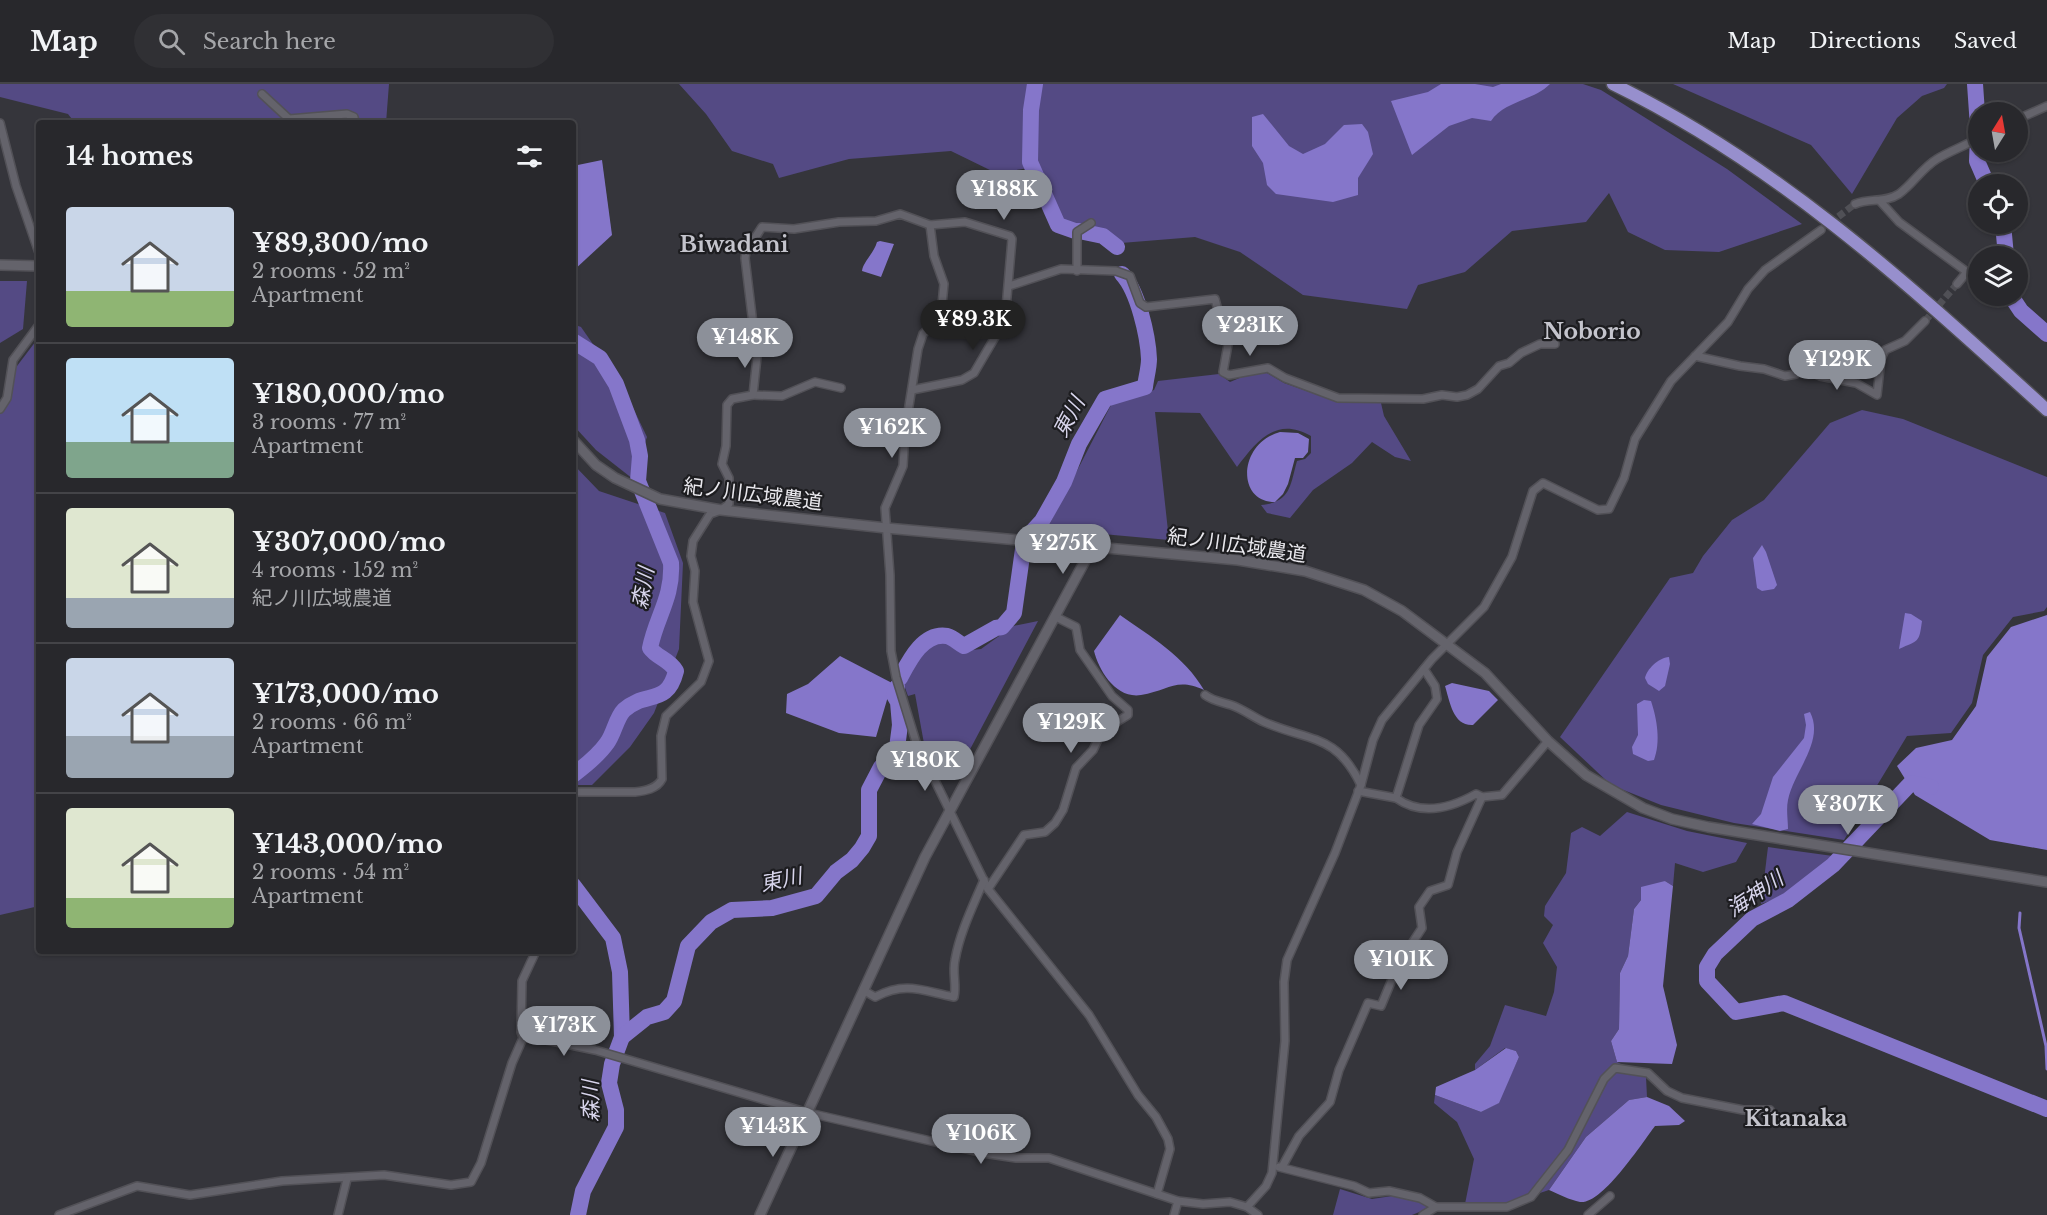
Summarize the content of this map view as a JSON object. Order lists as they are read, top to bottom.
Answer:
{
  "streets": {
    "street": ["紀ノ川広域農道"]
  },
  "districts": ["Biwadani", "Noborio", "Kitanaka"],
  "water": ["東川", "森川", "海神川"],
  "north": "top",
  "page": {
    "header": "Map",
    "search": "Search here",
    "nav": ["Map", "Directions", "Saved"],
    "heading": "14 homes",
    "price": [
      "¥188K",
      "¥89.3K",
      "¥231K",
      "¥148K",
      "¥129K",
      "¥162K",
      "¥275K",
      "¥129K",
      "¥180K",
      "¥307K",
      "¥101K",
      "¥173K",
      "¥143K",
      "¥106K"
    ],
    "list": [
      {
        "name": "¥89,300/mo",
        "note": "2 rooms · 52 m² · Apartment"
      },
      {
        "name": "¥180,000/mo",
        "note": "3 rooms · 77 m² · Apartment"
      },
      {
        "name": "¥307,000/mo",
        "note": "4 rooms · 152 m² · 紀ノ川広域農道"
      },
      {
        "name": "¥173,000/mo",
        "note": "2 rooms · 66 m² · Apartment"
      },
      {
        "name": "¥143,000/mo",
        "note": "2 rooms · 54 m² · Apartment"
      }
    ]
  }
}
